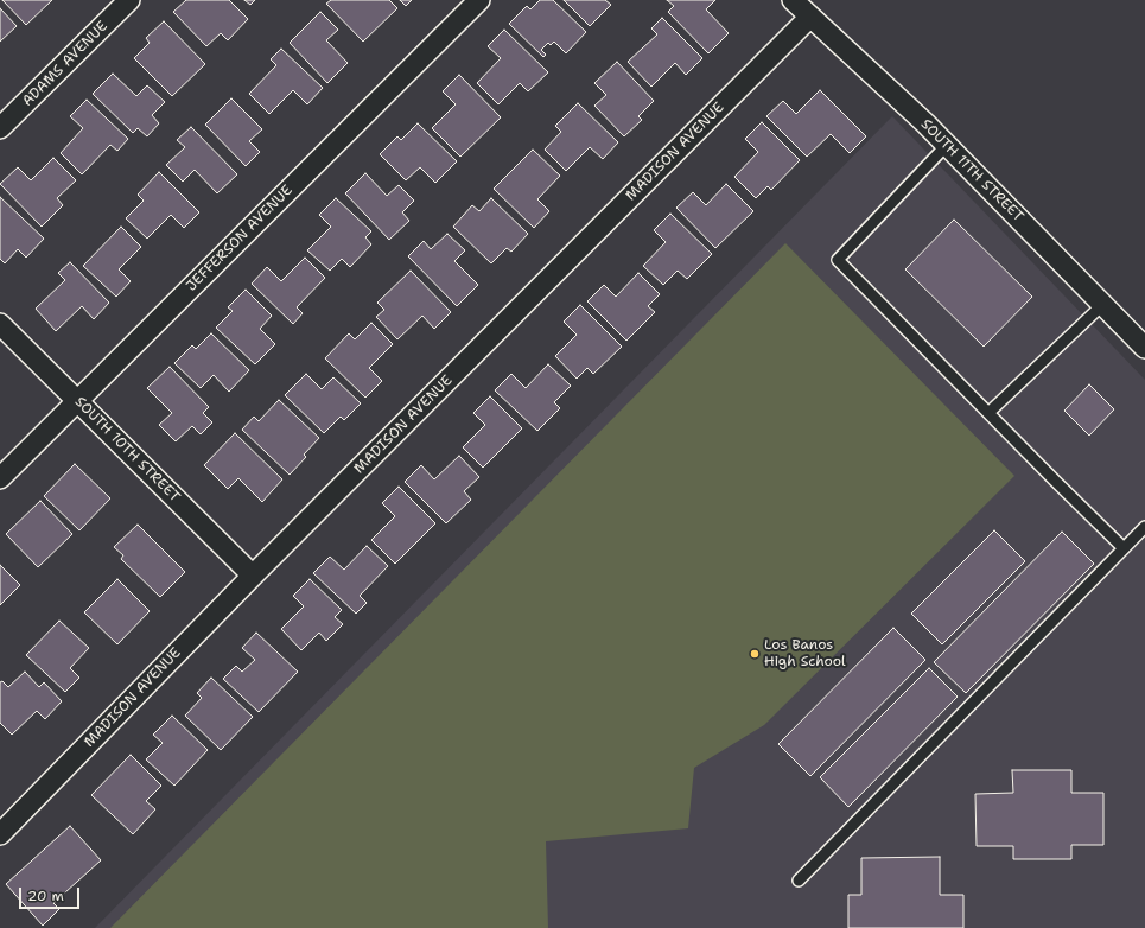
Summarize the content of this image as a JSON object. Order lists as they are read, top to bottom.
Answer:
{
  "streets": {
    "street": [
      "ADAMS AVENUE",
      "MADISON AVENUE",
      "SOUTH 11TH STREET",
      "JEFFERSON AVENUE",
      "SOUTH 10TH STREET"
    ]
  },
  "crossings": [
    ["MADISON AVENUE", "SOUTH 11TH STREET"],
    ["MADISON AVENUE", "SOUTH 10TH STREET"],
    ["JEFFERSON AVENUE", "SOUTH 10TH STREET"]
  ],
  "places": ["Los Banos High School"],
  "scale_bar": "20 m"
}
